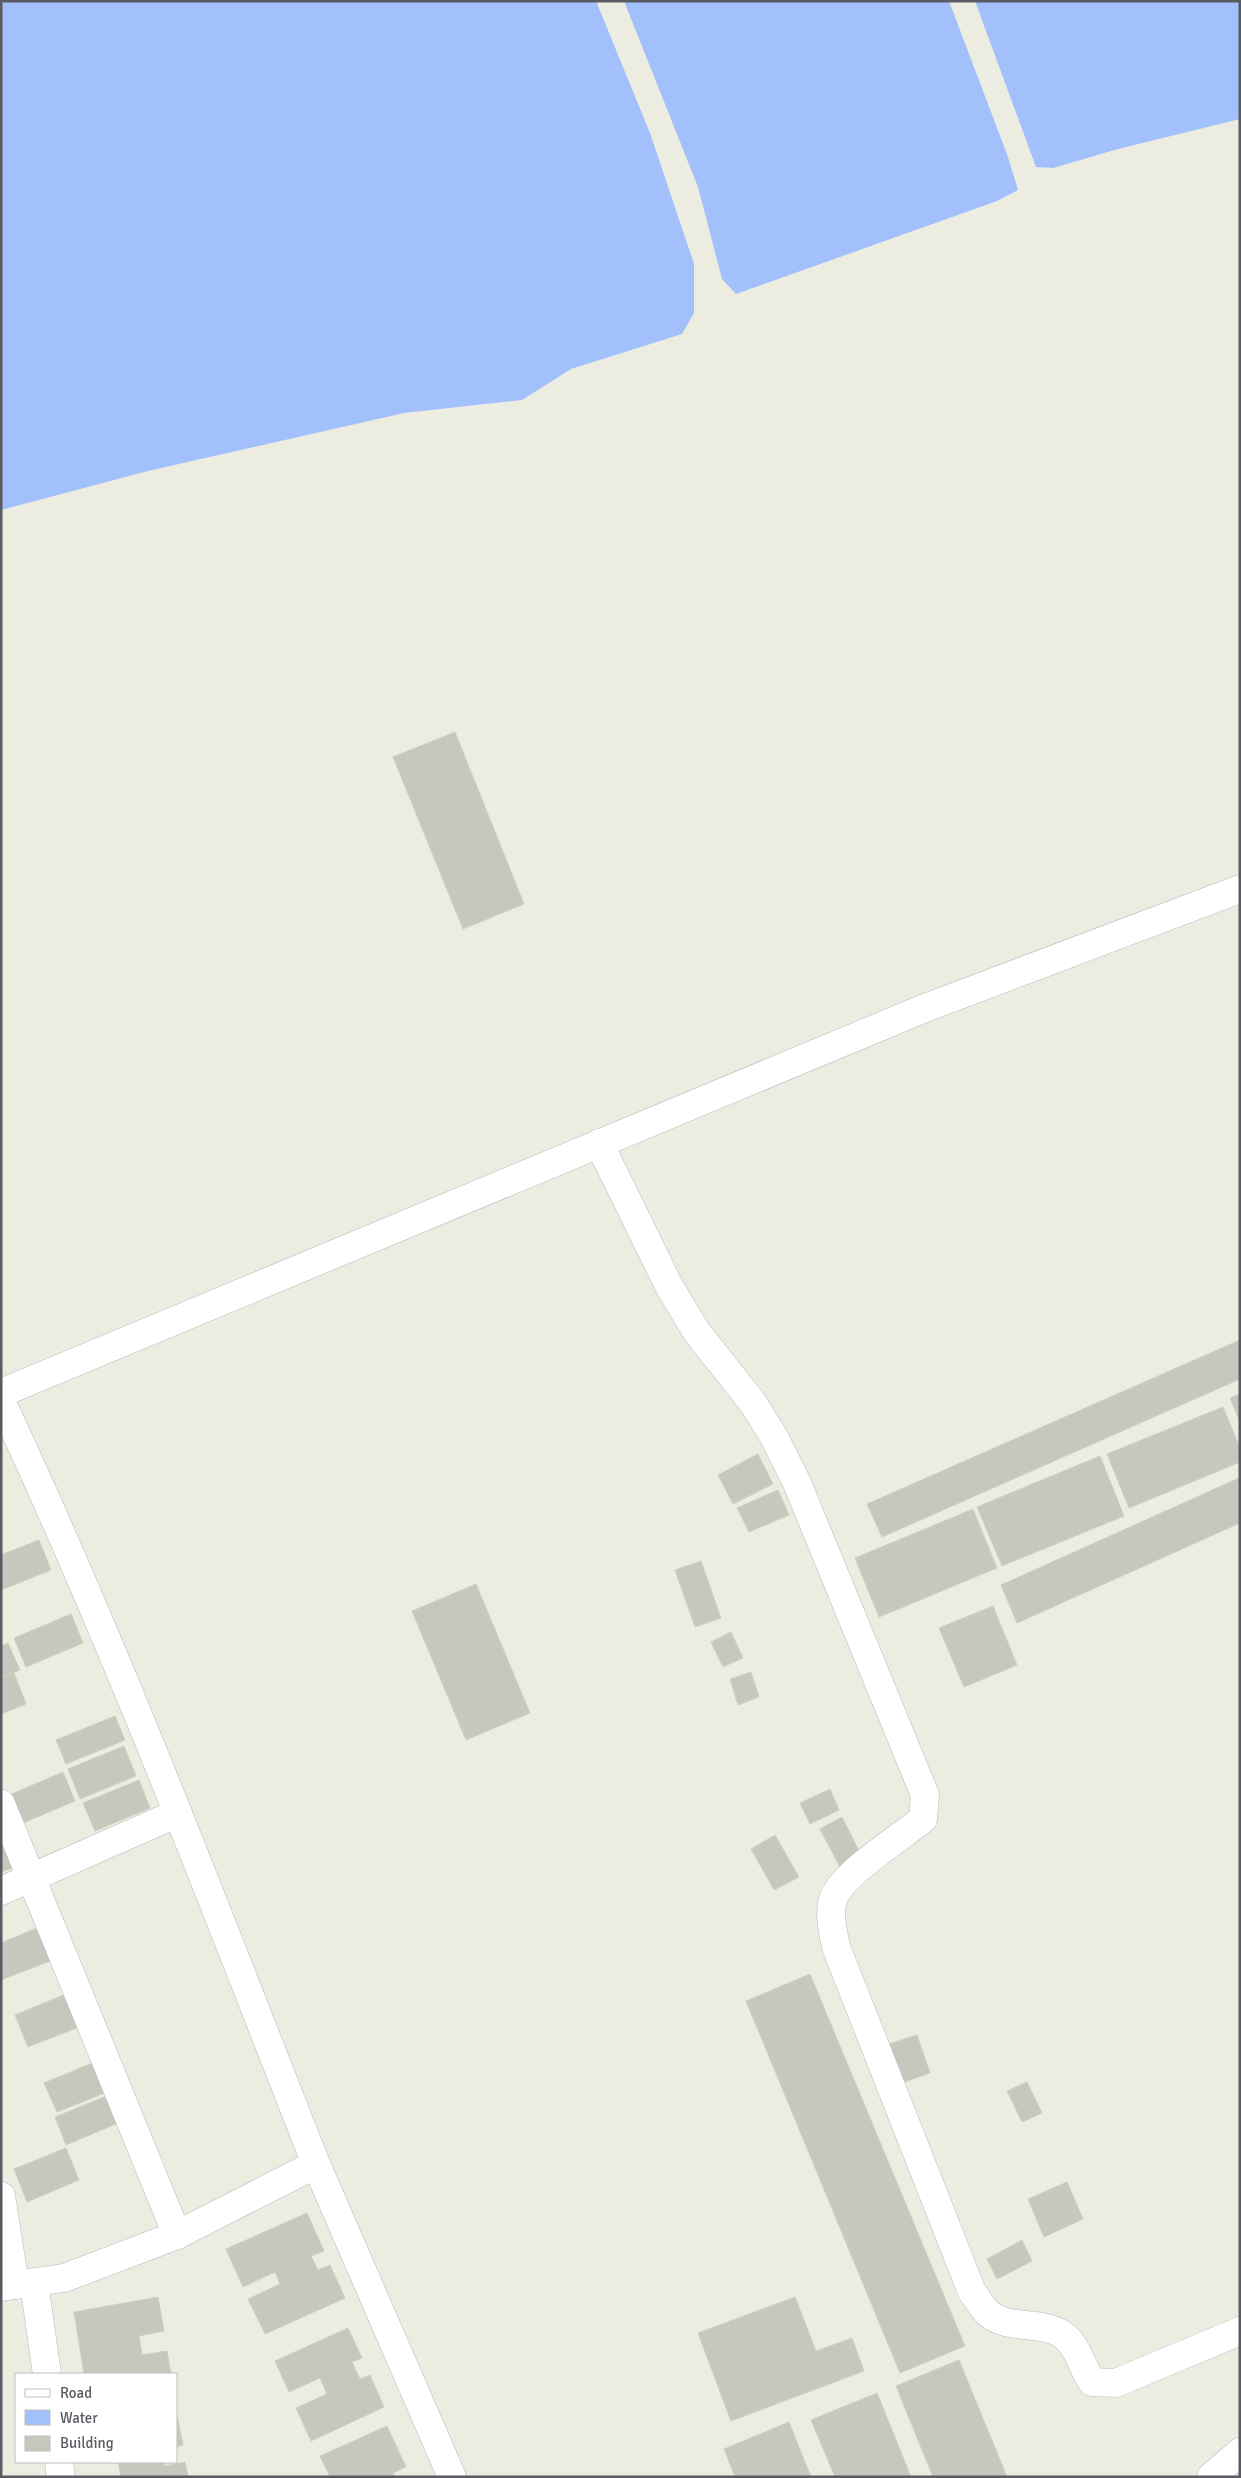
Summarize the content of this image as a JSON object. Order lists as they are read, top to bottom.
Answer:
{
  "legend": ["Road", "Water", "Building"]
}
